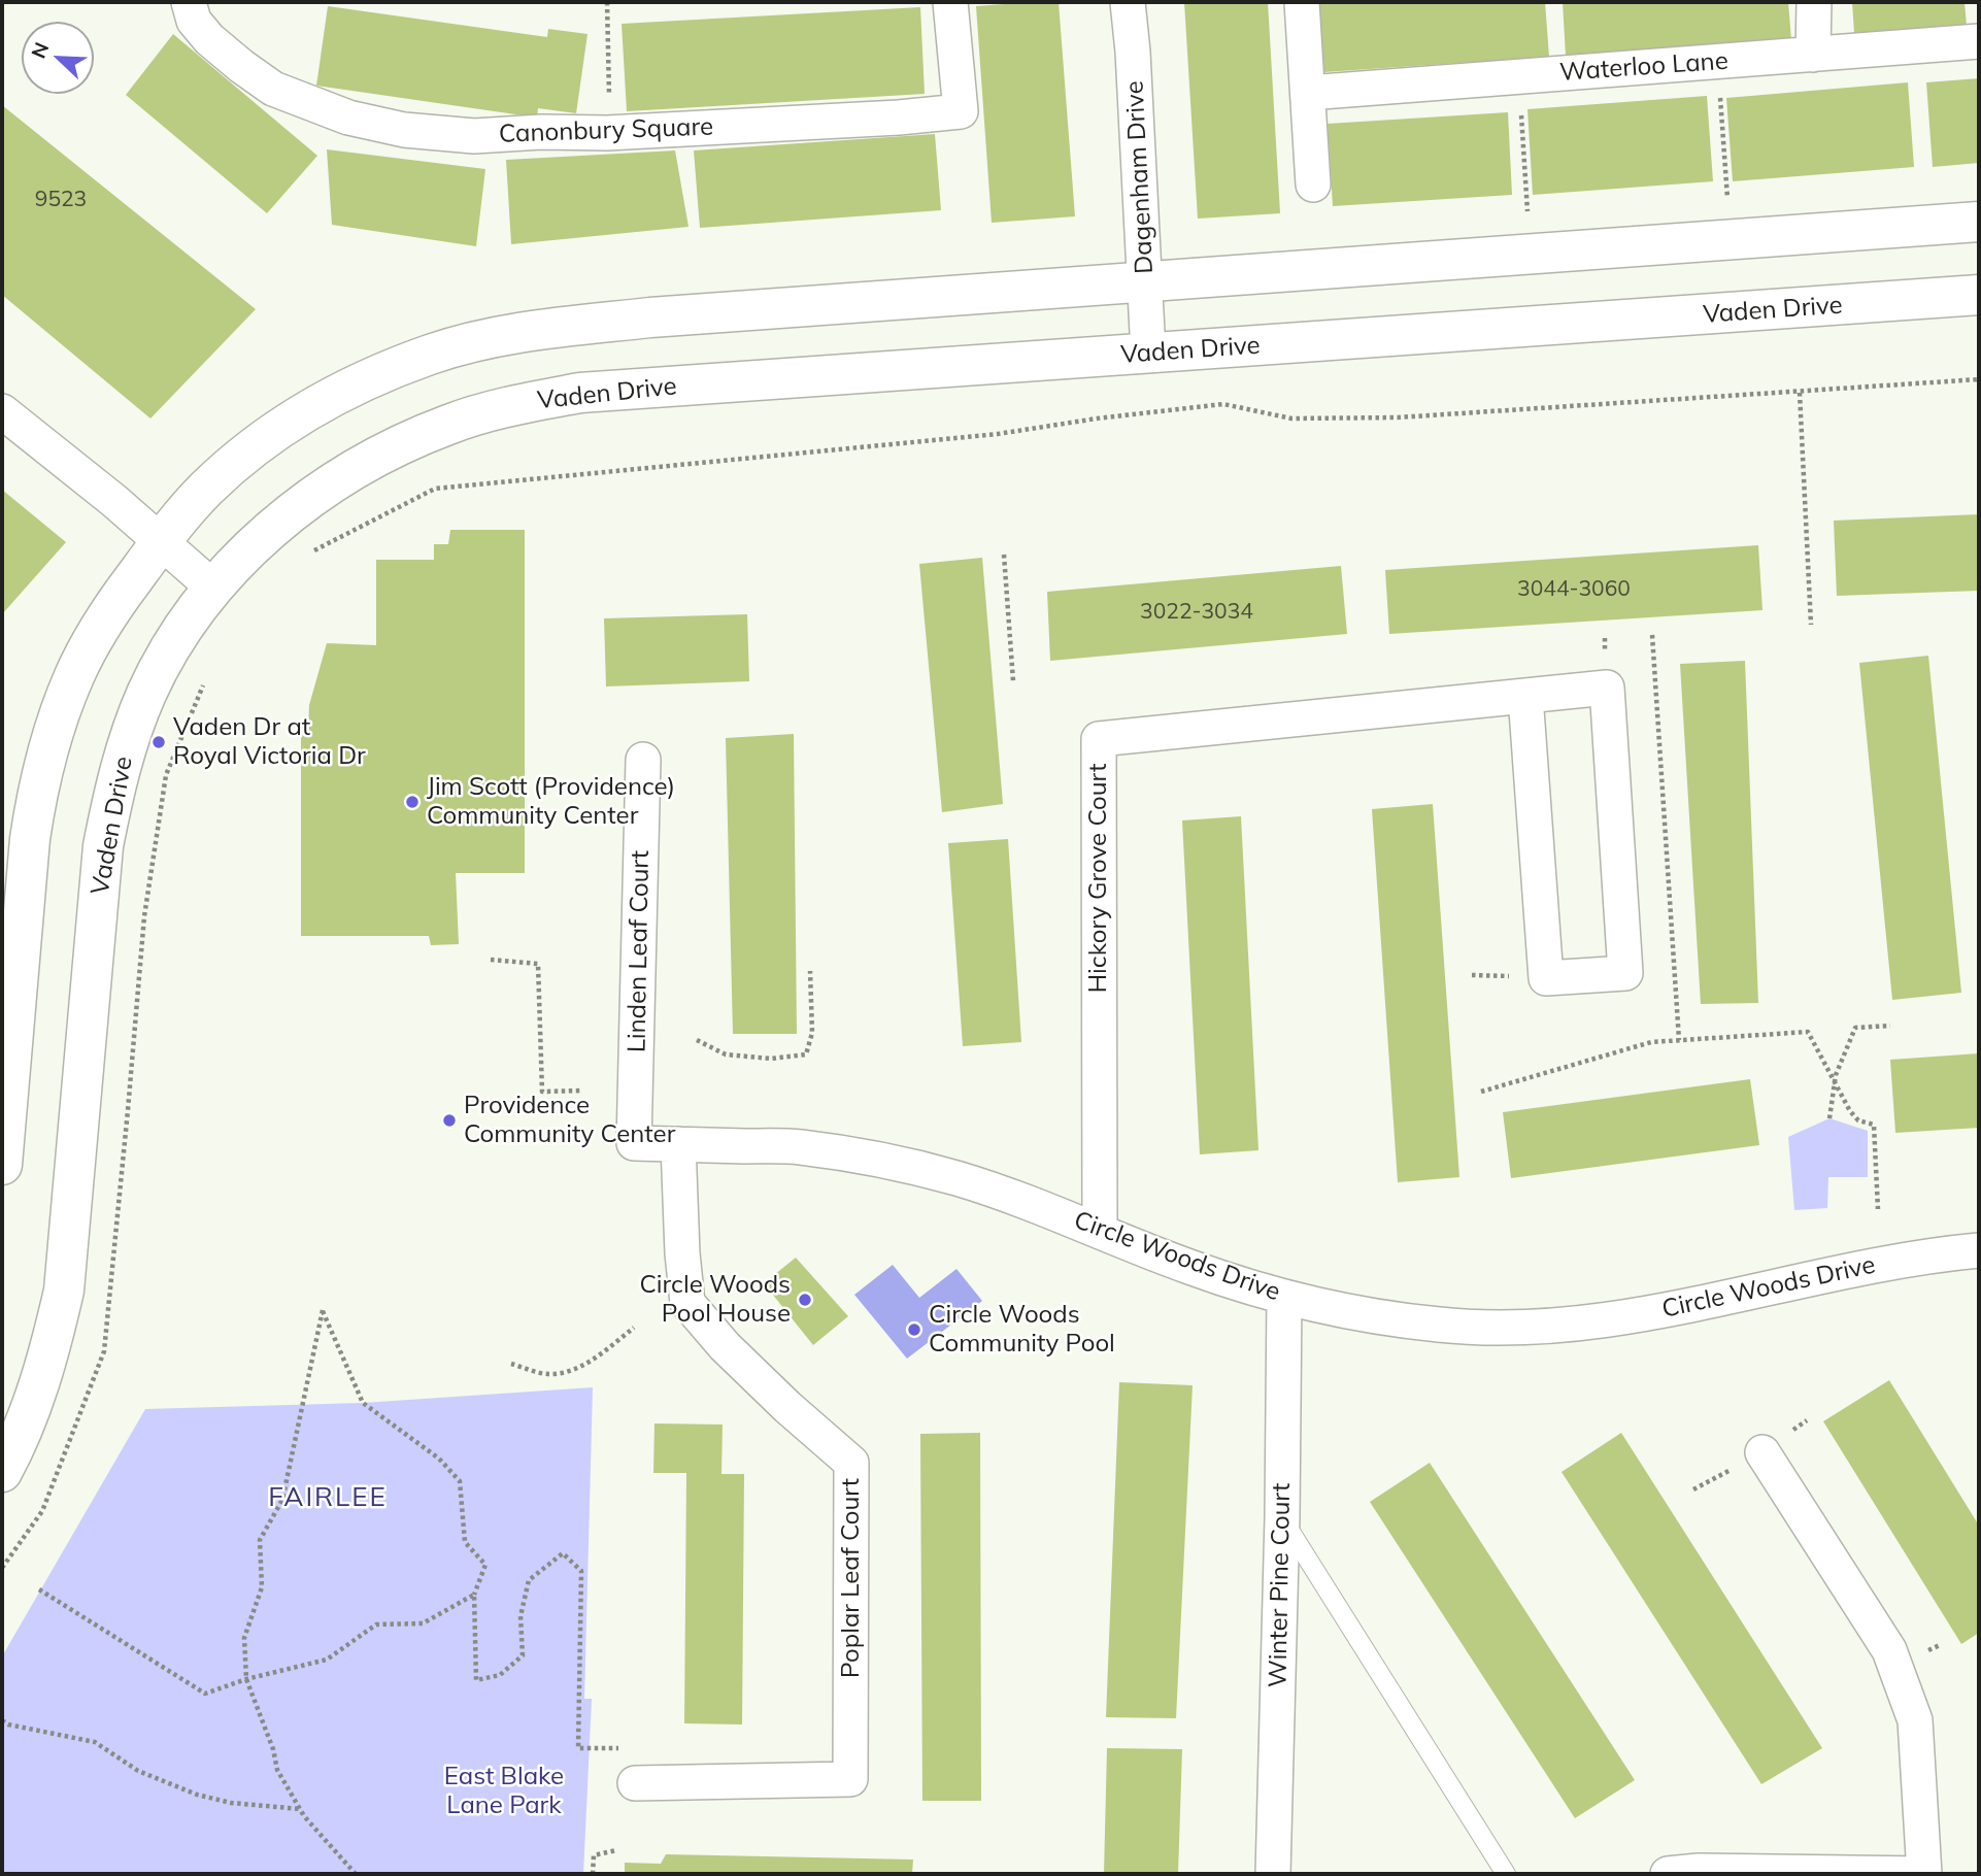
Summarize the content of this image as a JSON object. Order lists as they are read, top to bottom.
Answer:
{
  "streets": {
    "street": [
      "Waterloo Lane",
      "Canonbury Square",
      "Dagenham Drive",
      "Vaden Drive",
      "Hickory Grove Court",
      "Linden Leaf Court",
      "Circle Woods Drive",
      "Poplar Leaf Court",
      "Winter Pine Court"
    ]
  },
  "crossings": [
    ["Dagenham Drive", "Vaden Drive"],
    ["Hickory Grove Court", "Circle Woods Drive"],
    ["Linden Leaf Court", "Circle Woods Drive"],
    ["Circle Woods Drive", "Poplar Leaf Court"],
    ["Circle Woods Drive", "Winter Pine Court"]
  ],
  "districts": ["FAIRLEE"],
  "parks": ["East Blake Lane Park"],
  "places": [
    "Vaden Dr at Royal Victoria Dr",
    "Jim Scott (Providence) Community Center",
    "Providence Community Center",
    "Circle Woods Pool House",
    "Circle Woods Community Pool"
  ],
  "house_numbers": ["9523", "3044-3060", "3022-3034"],
  "north": "top left"
}
